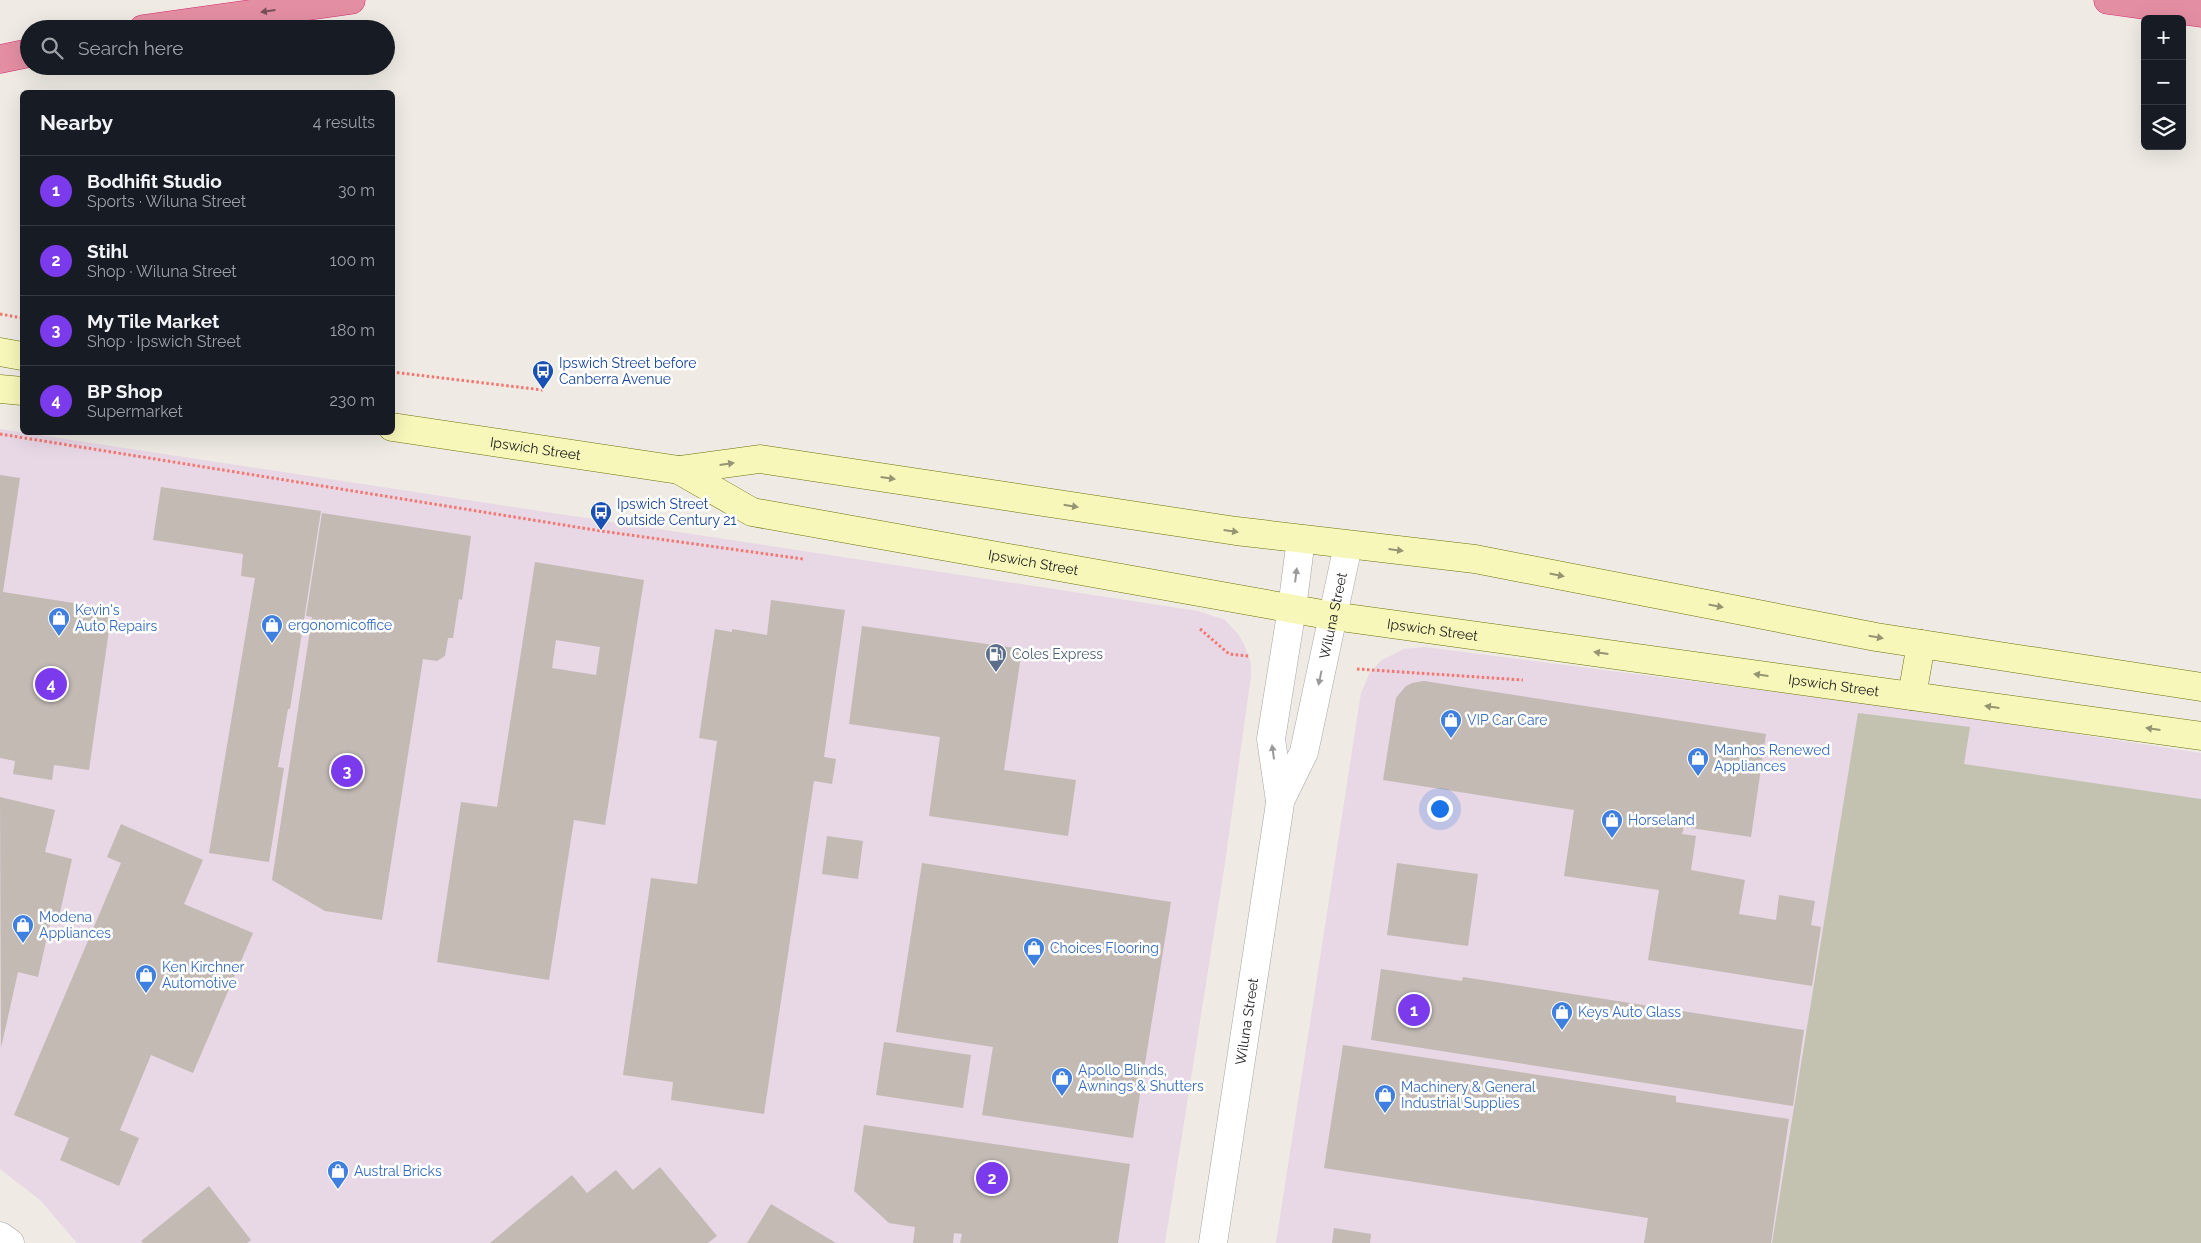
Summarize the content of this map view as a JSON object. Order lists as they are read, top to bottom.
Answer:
{
  "streets": {
    "main road": ["Ipswich Street"],
    "street": ["Wiluna Street"]
  },
  "crossings": [
    ["Ipswich Street", "Wiluna Street"]
  ],
  "places": {
    "bus stop": ["Ipswich Street before Canberra Avenue", "Ipswich Street outside Century 21"],
    "shop": [
      "Kevin's Auto Repairs",
      "ergonomicoffice",
      "VIP Car Care",
      "Manhos Renewed Appliances",
      "Horseland",
      "Modena Appliances",
      "Choices Flooring",
      "Ken Kirchner Automotive",
      "Keys Auto Glass",
      "Apollo Blinds, Awnings & Shutters",
      "Machinery & General Industrial Supplies",
      "Austral Bricks"
    ],
    "fuel station": ["Coles Express"]
  },
  "page": {
    "map_buttons": ["+", "−"],
    "search": "Search here",
    "heading": ["Nearby", "4 results"],
    "list": [
      {
        "mark": "1",
        "name": "Bodhifit Studio",
        "note": "Sports · Wiluna Street",
        "value": "30 m"
      },
      {
        "mark": "2",
        "name": "Stihl",
        "note": "Shop · Wiluna Street",
        "value": "100 m"
      },
      {
        "mark": "3",
        "name": "My Tile Market",
        "note": "Shop · Ipswich Street",
        "value": "180 m"
      },
      {
        "mark": "4",
        "name": "BP Shop",
        "note": "Supermarket",
        "value": "230 m"
      }
    ],
    "pins": [
      "4",
      "3",
      "1",
      "2"
    ]
  }
}
